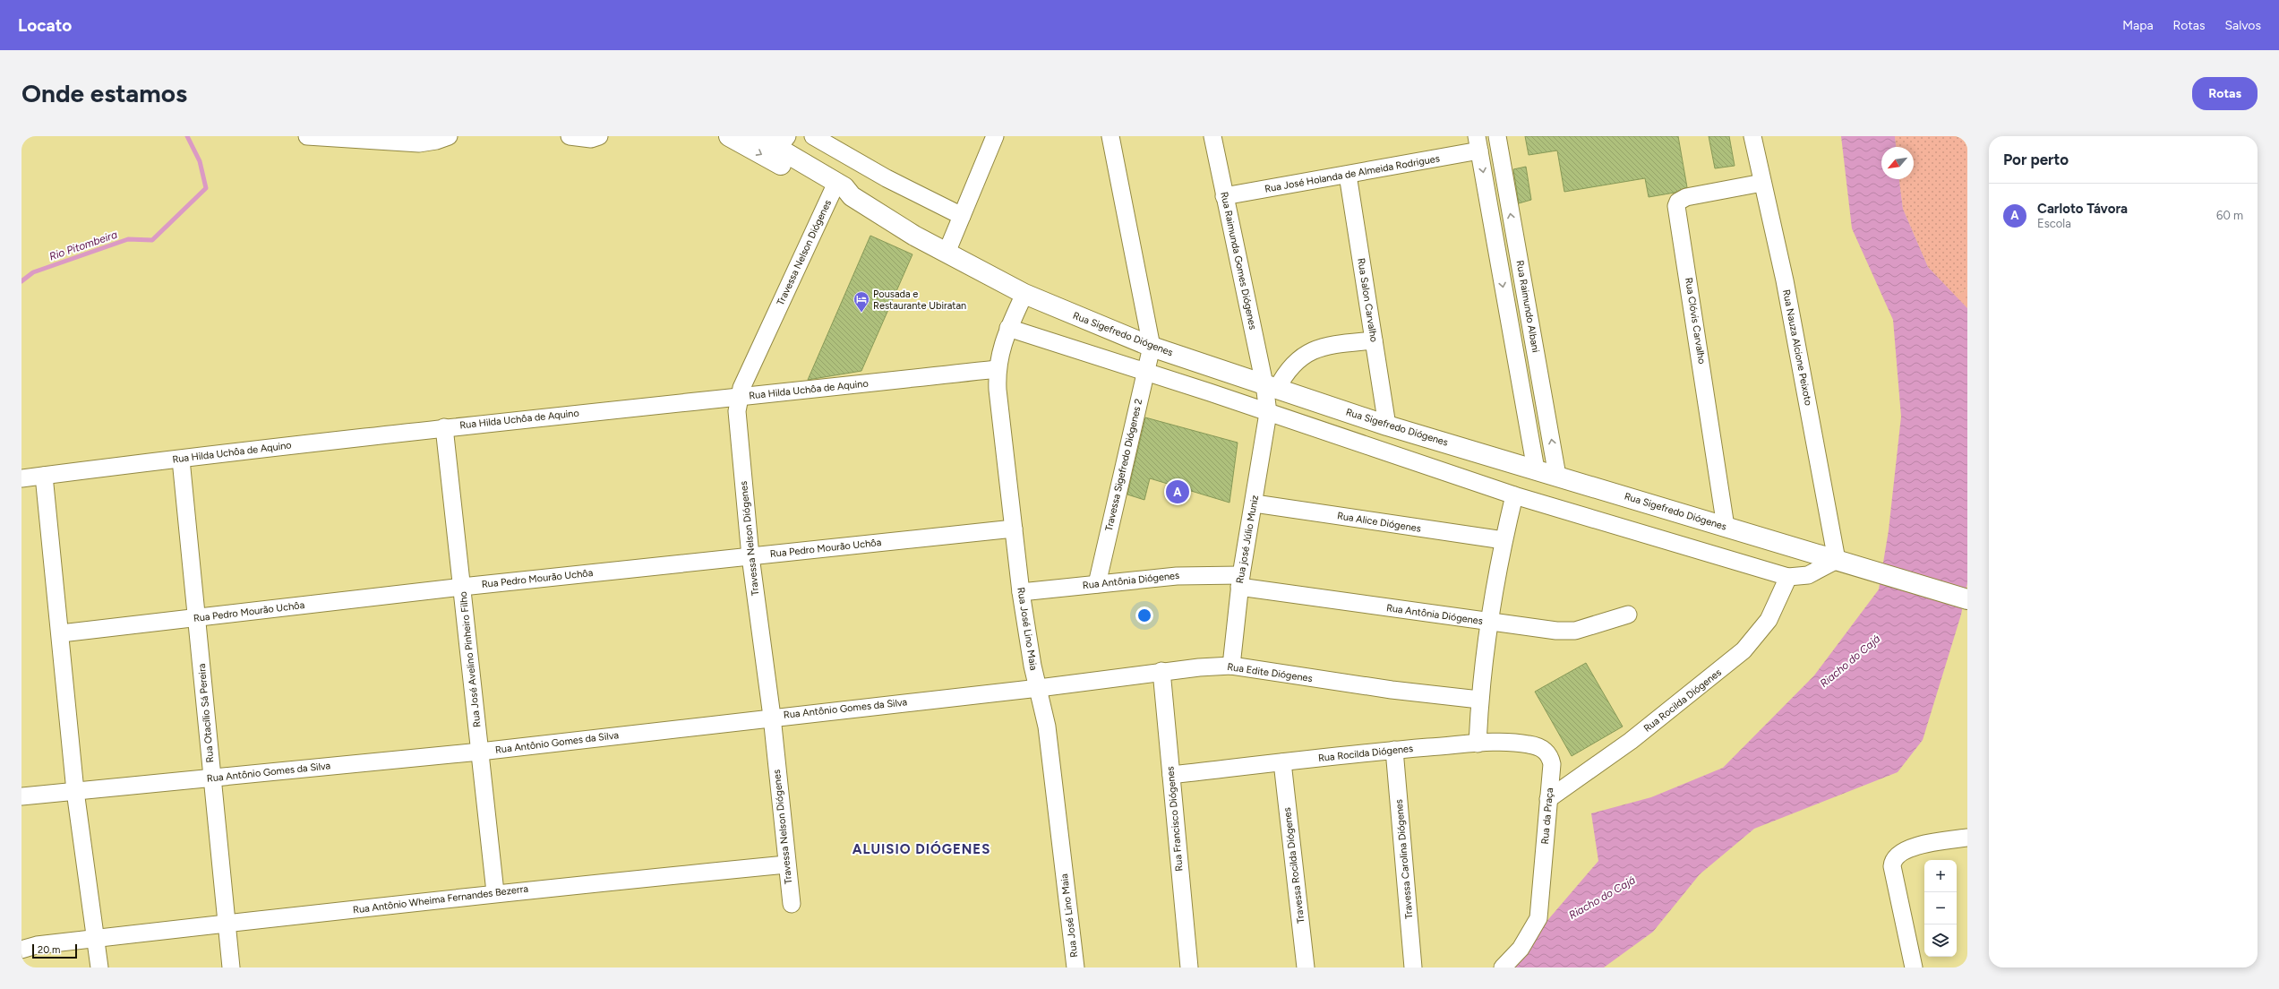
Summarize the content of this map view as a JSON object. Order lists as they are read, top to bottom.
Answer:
{
  "streets": {
    "main road": ["Rua Sigefredo Diógenes"],
    "street": [
      "Rua José Holanda de Almeida Rodrigues",
      "Travessa Nelson Diógenes",
      "Rua Raimunda Gomes Diógenes",
      "Rua Salon Carvalho",
      "Rua Raimundo Albani",
      "Rua Clóvis Carvalho",
      "Rua Nauza Alcione Peixoto",
      "Rua Hilda Uchôa de Aquino",
      "Travessa Sigefredo Diógenes 2",
      "Rua Alice Diógenes",
      "Rua josé Júlio Muniz",
      "Rua Pedro Mourão Uchôa",
      "Rua Antônia Diógenes",
      "Rua José Lino Maia",
      "Rua José Avelino Pinheiro Filho",
      "Rua Edite Diógenes",
      "Rua Rocilda Diógenes",
      "Rua Antônio Gomes da Silva",
      "Rua Otacílio Sá Pereira",
      "Rua da Praça",
      "Rua Francisco Diógenes",
      "Travessa Carolina Diógenes",
      "Travessa Rocilda Diógenes",
      "Rua Antônio Wheima Fernandes Bezerra"
    ]
  },
  "crossings": [
    ["Rua José Holanda de Almeida Rodrigues", "Rua Raimunda Gomes Diógenes"],
    ["Rua José Holanda de Almeida Rodrigues", "Rua Salon Carvalho"],
    ["Rua José Holanda de Almeida Rodrigues", "Rua Raimundo Albani"],
    ["Travessa Nelson Diógenes", "Rua Sigefredo Diógenes"],
    ["Travessa Nelson Diógenes", "Rua Hilda Uchôa de Aquino"],
    ["Travessa Nelson Diógenes", "Rua Pedro Mourão Uchôa"],
    ["Travessa Nelson Diógenes", "Rua Antônio Gomes da Silva"],
    ["Travessa Nelson Diógenes", "Rua Antônio Wheima Fernandes Bezerra"],
    ["Rua Raimunda Gomes Diógenes", "Rua Sigefredo Diógenes"],
    ["Rua Raimunda Gomes Diógenes", "Rua josé Júlio Muniz"],
    ["Rua Salon Carvalho", "Rua Sigefredo Diógenes"],
    ["Rua Raimundo Albani", "Rua Sigefredo Diógenes"],
    ["Rua Clóvis Carvalho", "Rua Sigefredo Diógenes"],
    ["Rua Clóvis Carvalho", "Rua Nauza Alcione Peixoto"],
    ["Rua Sigefredo Diógenes", "Rua Nauza Alcione Peixoto"],
    ["Rua Sigefredo Diógenes", "Travessa Sigefredo Diógenes 2"],
    ["Rua Sigefredo Diógenes", "Rua José Lino Maia"],
    ["Rua Hilda Uchôa de Aquino", "Rua José Lino Maia"],
    ["Rua Hilda Uchôa de Aquino", "Rua José Avelino Pinheiro Filho"],
    ["Rua Hilda Uchôa de Aquino", "Rua Otacílio Sá Pereira"],
    ["Travessa Sigefredo Diógenes 2", "Rua Antônia Diógenes"],
    ["Rua Alice Diógenes", "Rua josé Júlio Muniz"],
    ["Rua josé Júlio Muniz", "Rua Antônia Diógenes"],
    ["Rua josé Júlio Muniz", "Rua Edite Diógenes"],
    ["Rua Pedro Mourão Uchôa", "Rua José Lino Maia"],
    ["Rua Pedro Mourão Uchôa", "Rua José Avelino Pinheiro Filho"],
    ["Rua Pedro Mourão Uchôa", "Rua Otacílio Sá Pereira"],
    ["Rua Antônia Diógenes", "Rua José Lino Maia"],
    ["Rua José Lino Maia", "Rua Edite Diógenes"],
    ["Rua José Lino Maia", "Rua Antônio Gomes da Silva"],
    ["Rua José Avelino Pinheiro Filho", "Rua Antônio Gomes da Silva"],
    ["Rua José Avelino Pinheiro Filho", "Rua Antônio Wheima Fernandes Bezerra"],
    ["Rua Edite Diógenes", "Rua Antônio Gomes da Silva"],
    ["Rua Edite Diógenes", "Rua Francisco Diógenes"],
    ["Rua Rocilda Diógenes", "Rua da Praça"],
    ["Rua Rocilda Diógenes", "Rua Francisco Diógenes"],
    ["Rua Rocilda Diógenes", "Travessa Carolina Diógenes"],
    ["Rua Rocilda Diógenes", "Travessa Rocilda Diógenes"],
    ["Rua Antônio Gomes da Silva", "Rua Otacílio Sá Pereira"],
    ["Rua Otacílio Sá Pereira", "Rua Antônio Wheima Fernandes Bezerra"]
  ],
  "districts": ["ALUISIO DIÓGENES"],
  "water": ["Rio Pitombeira", "Riacho do Cajá"],
  "places": {
    "hotel": ["Pousada e Restaurante Ubiratan"]
  },
  "scale_bar": "20 m",
  "north": "bottom left",
  "page": {
    "header": "Locato",
    "nav": ["Mapa", "Rotas", "Salvos"],
    "buttons": "Rotas",
    "title": "Onde estamos",
    "heading": "Por perto",
    "list": [
      {
        "mark": "A",
        "name": "Carloto Távora",
        "note": "Escola",
        "value": "60 m"
      }
    ],
    "pins": "A",
    "map_buttons": ["+", "−"],
    "scale": "20 m"
  }
}
